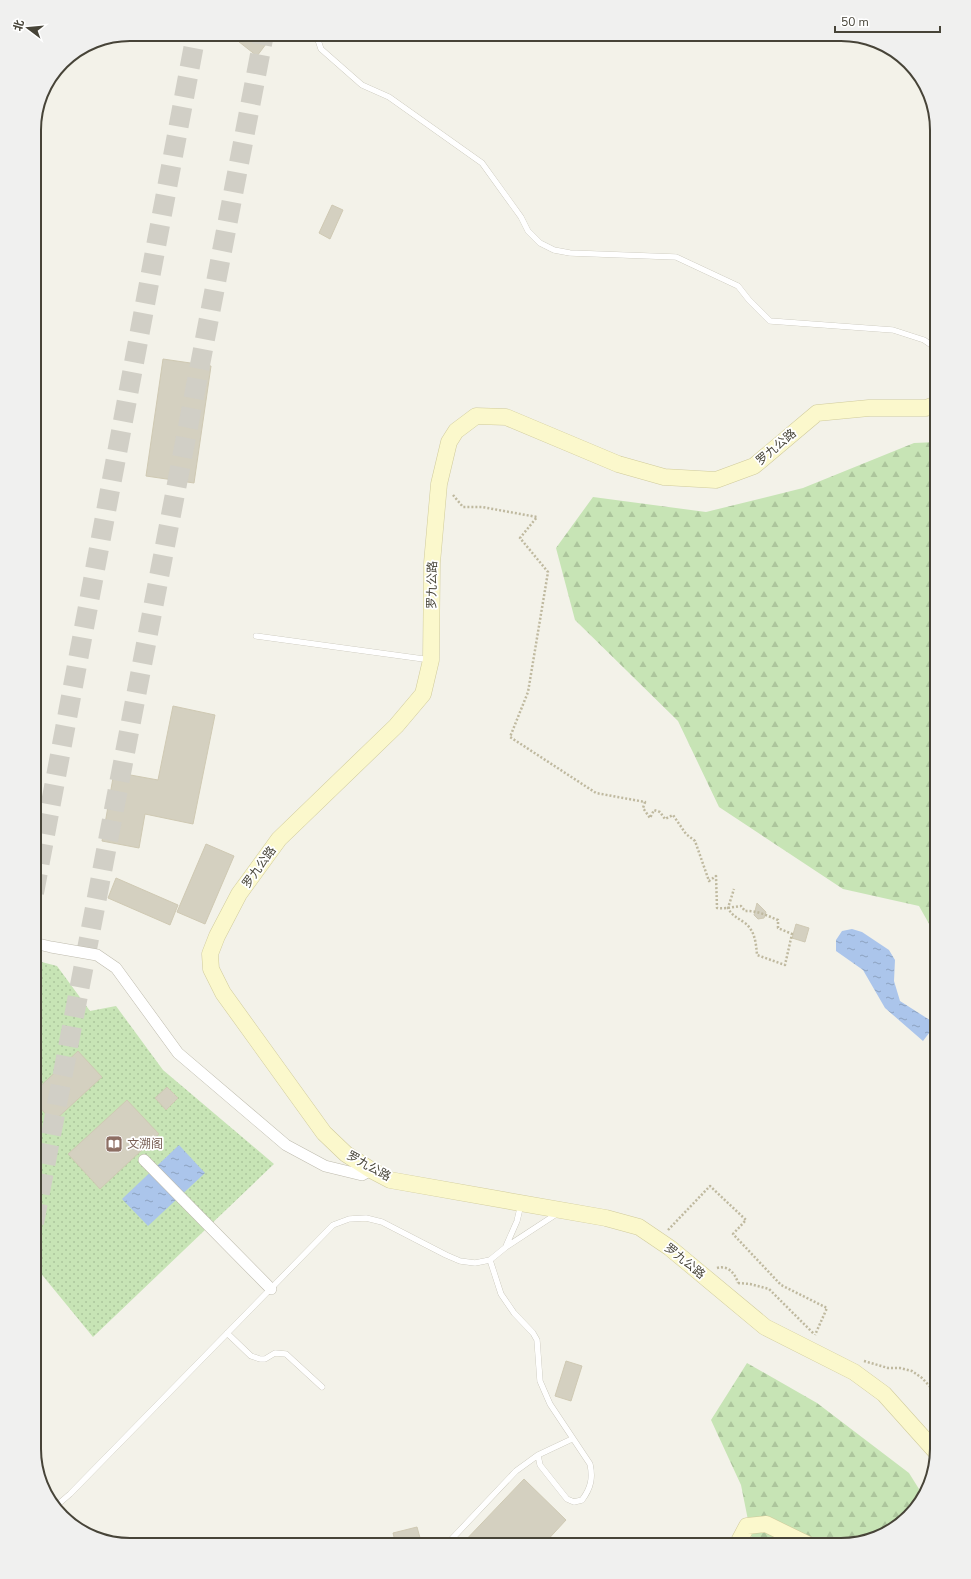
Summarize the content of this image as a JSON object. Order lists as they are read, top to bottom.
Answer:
{
  "streets": {
    "street": ["罗九公路"]
  },
  "places": {
    "library": ["文溯阁"]
  },
  "scale_bar": "50 m",
  "north": "left"
}
